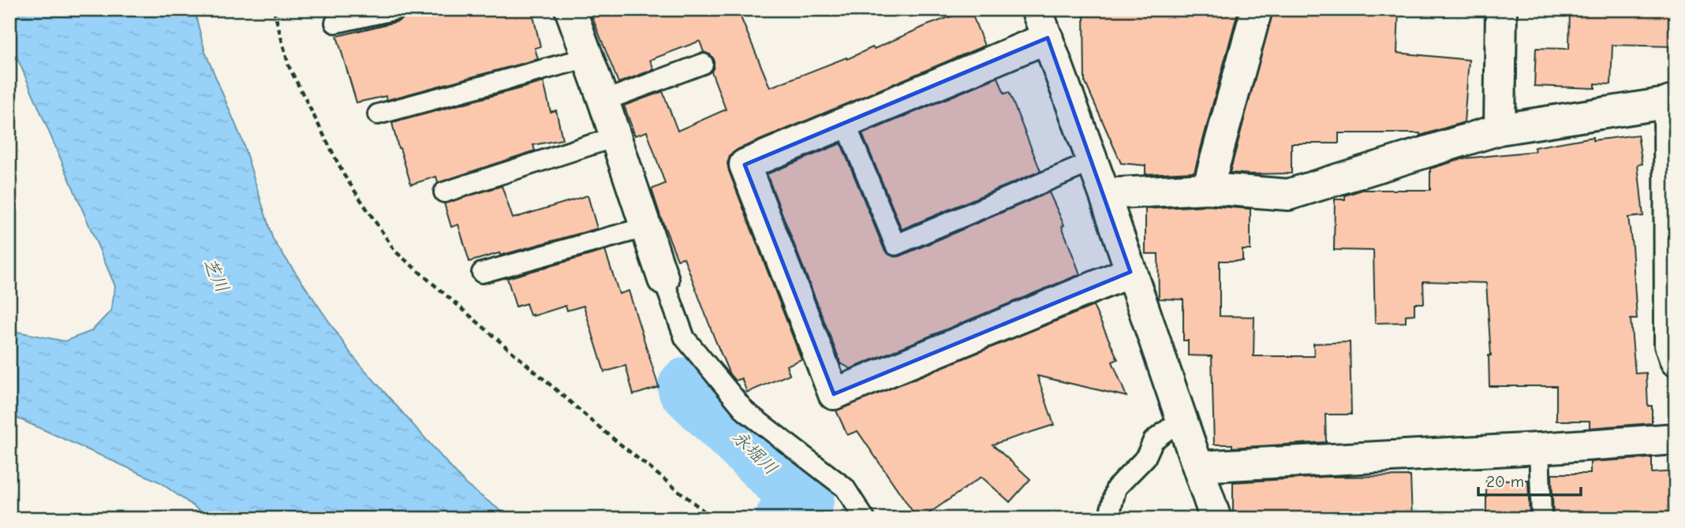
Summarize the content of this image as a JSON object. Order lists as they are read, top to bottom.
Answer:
{
  "water": ["芝川", "永堀川"],
  "scale_bar": "20 m"
}
